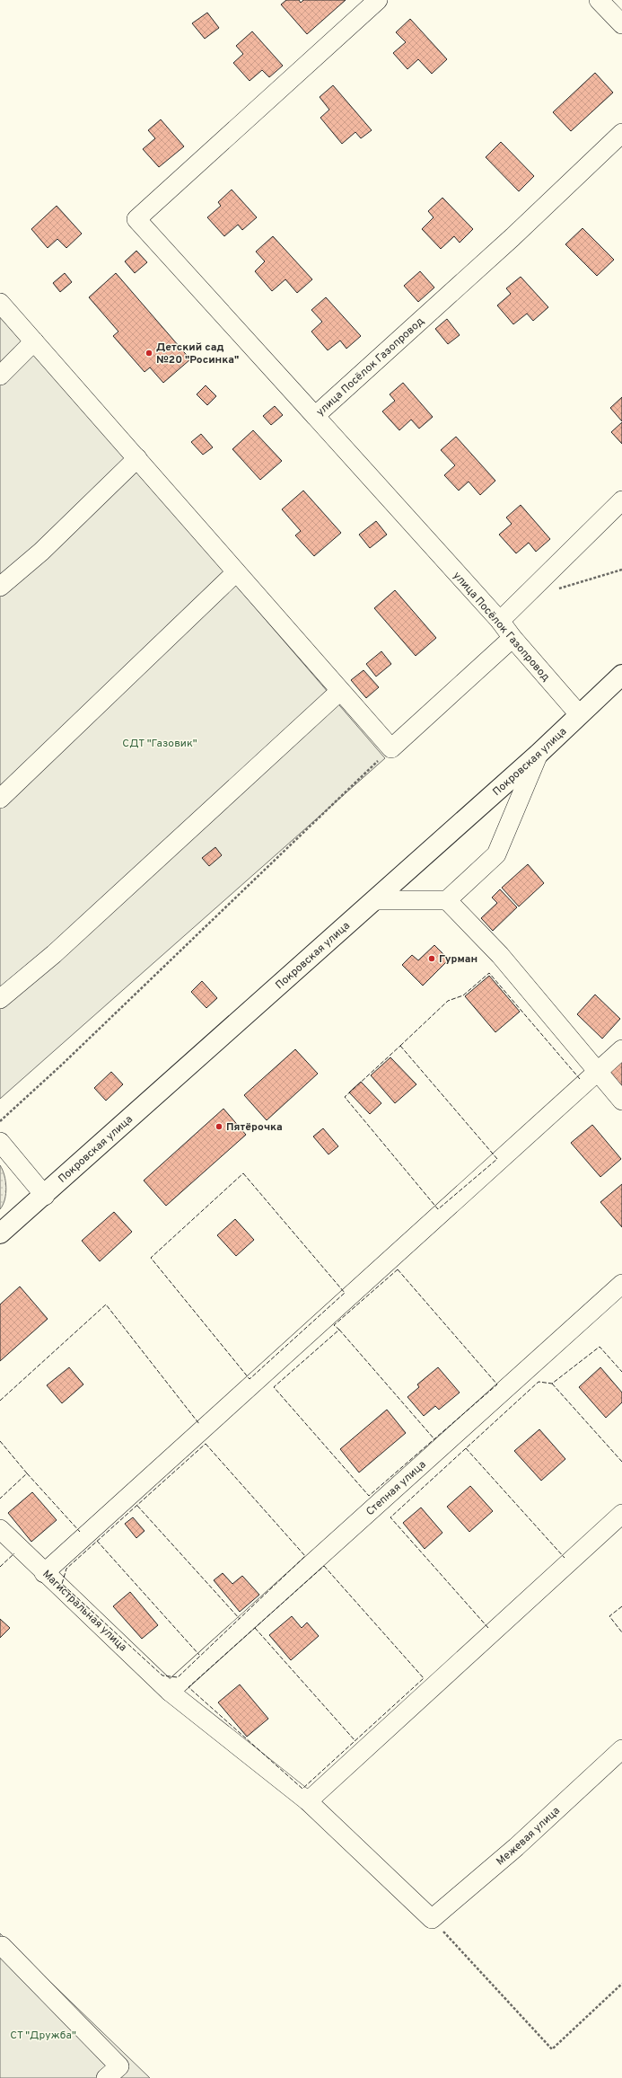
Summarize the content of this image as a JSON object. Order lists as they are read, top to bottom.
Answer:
{
  "streets": {
    "main road": ["Покровская улица"],
    "street": [
      "улица Посёлок Газопровод",
      "Степная улица",
      "Магистральная улица",
      "Межевая улица"
    ]
  },
  "crossings": [
    ["улица Посёлок Газопровод", "Покровская улица"],
    ["Степная улица", "Магистральная улица"],
    ["Магистральная улица", "Межевая улица"]
  ],
  "parks": ["СДТ \"Газовик\"", "СТ \"Дружба\""],
  "places": ["Детский сад №20 \"Росинка\"", "Гурман", "Пятёрочка"]
}
